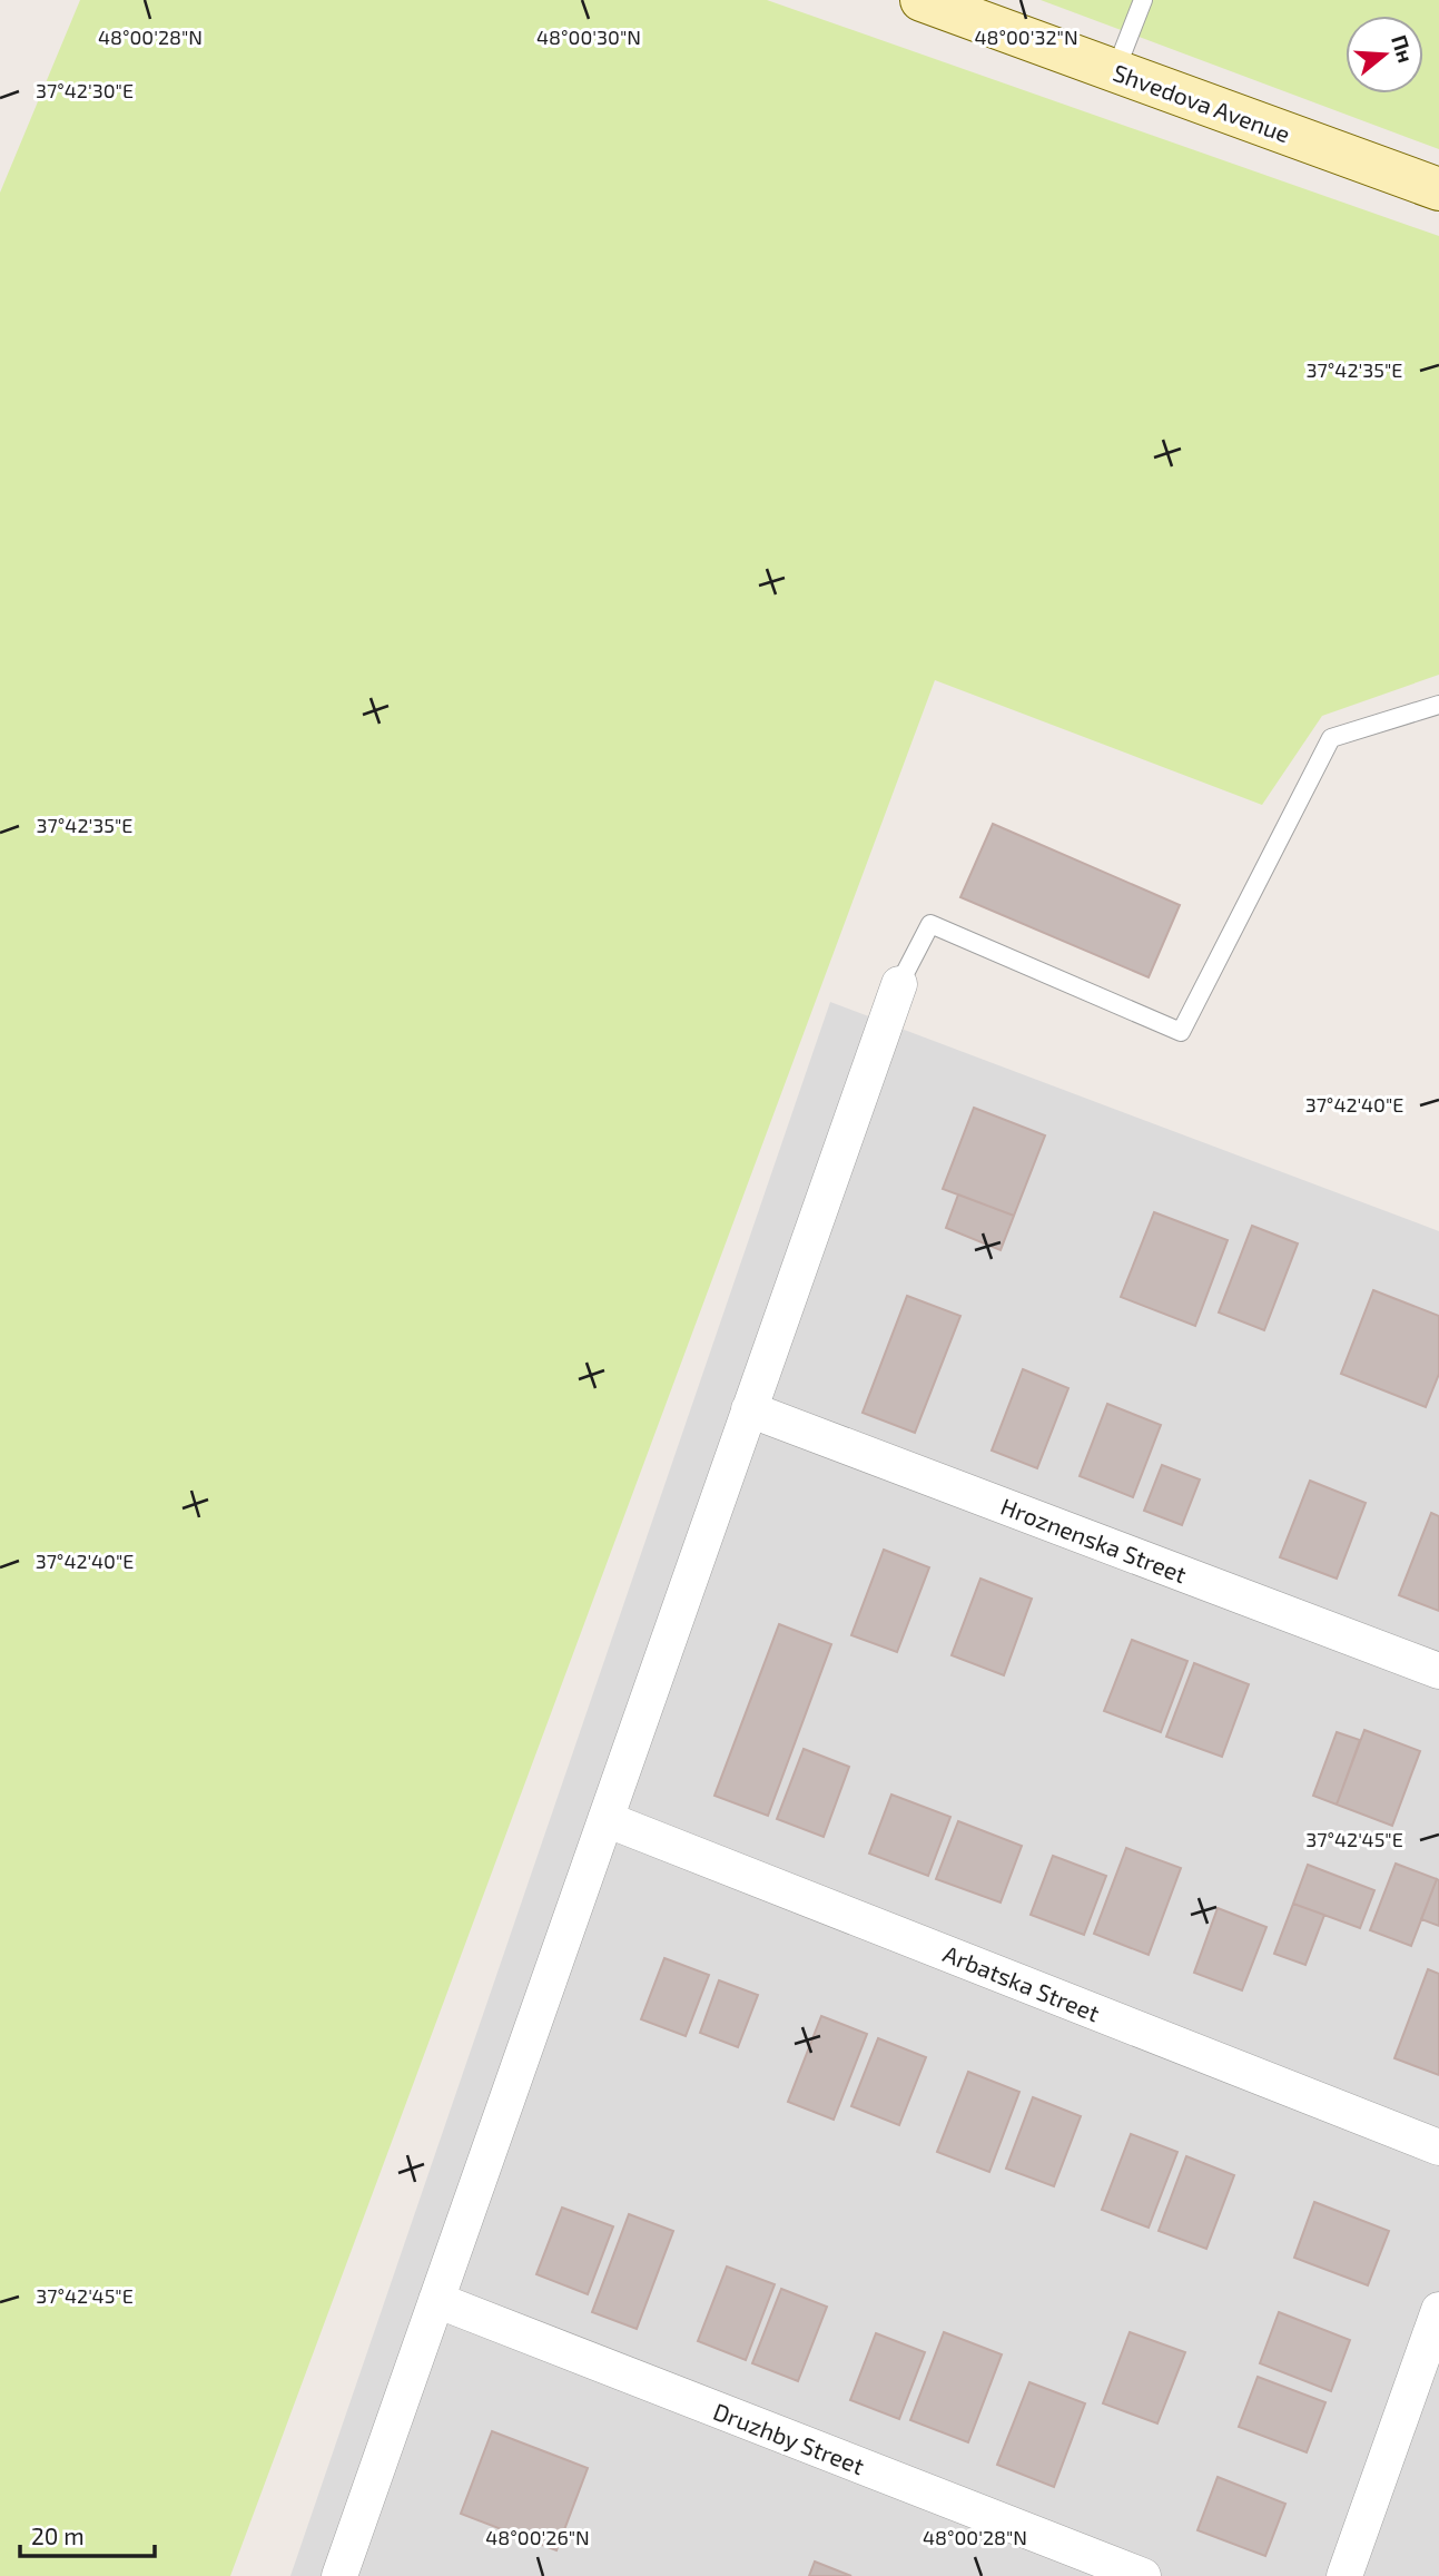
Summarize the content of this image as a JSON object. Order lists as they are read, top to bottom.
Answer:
{
  "streets": {
    "street": [
      "Shvedova Avenue",
      "Hroznenska Street",
      "Arbatska Street",
      "Druzhby Street"
    ]
  },
  "scale_bar": "20 m",
  "north": "right",
  "coordinates": [
    "48°00'28\"N",
    "48°00'30\"N",
    "48°00'32\"N",
    "37°42'30\"E",
    "37°42'35\"E",
    "37°42'40\"E",
    "37°42'45\"E",
    "48°00'26\"N"
  ]
}
